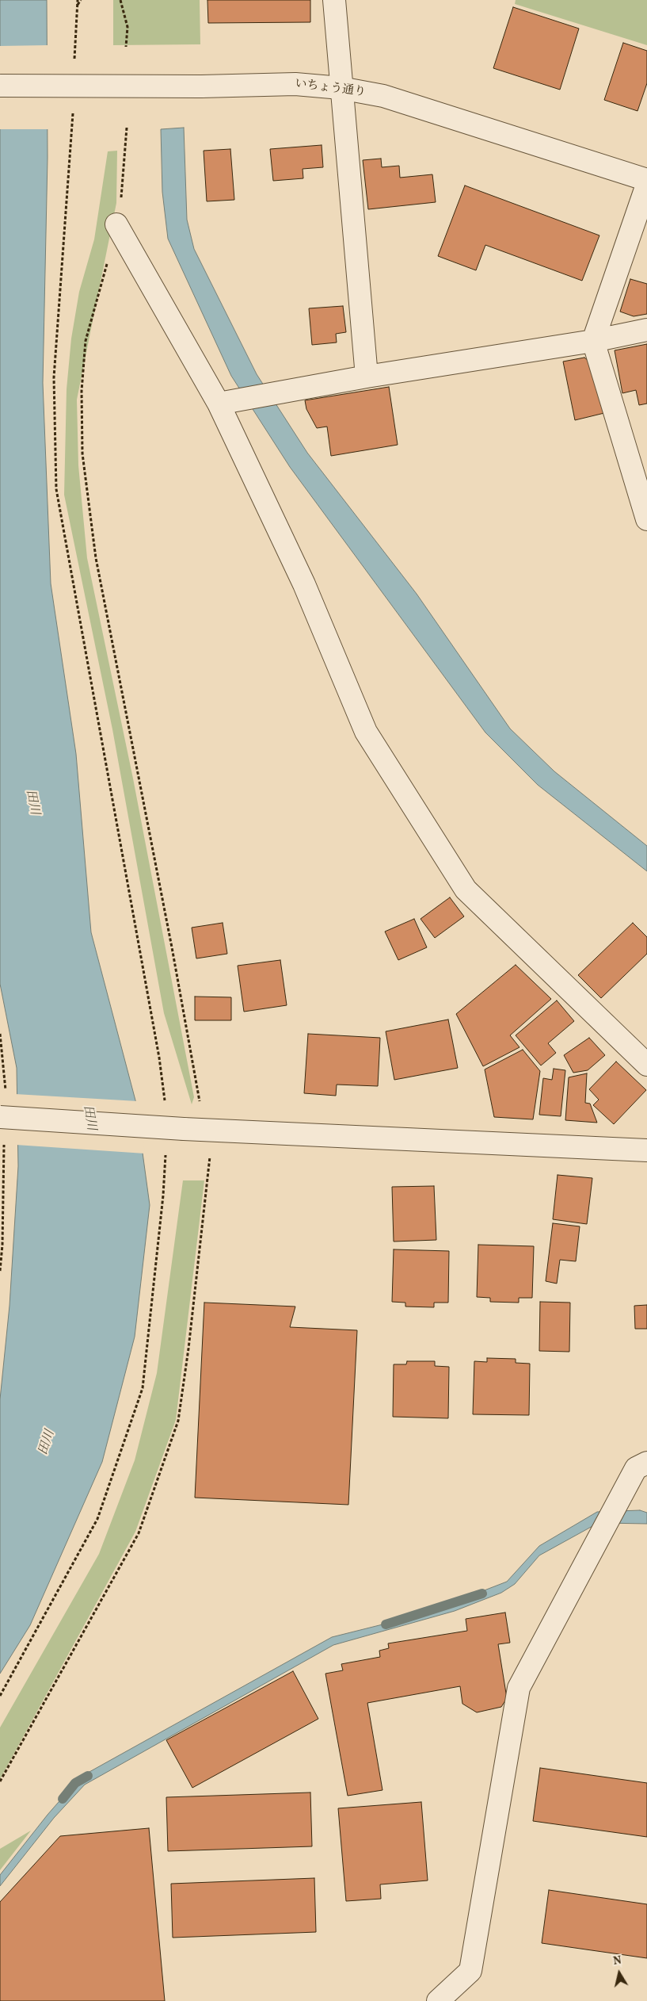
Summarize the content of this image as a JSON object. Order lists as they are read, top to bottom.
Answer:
{
  "streets": {
    "street": ["いちょう通り"]
  },
  "water": ["田川"],
  "north": "top"
}
